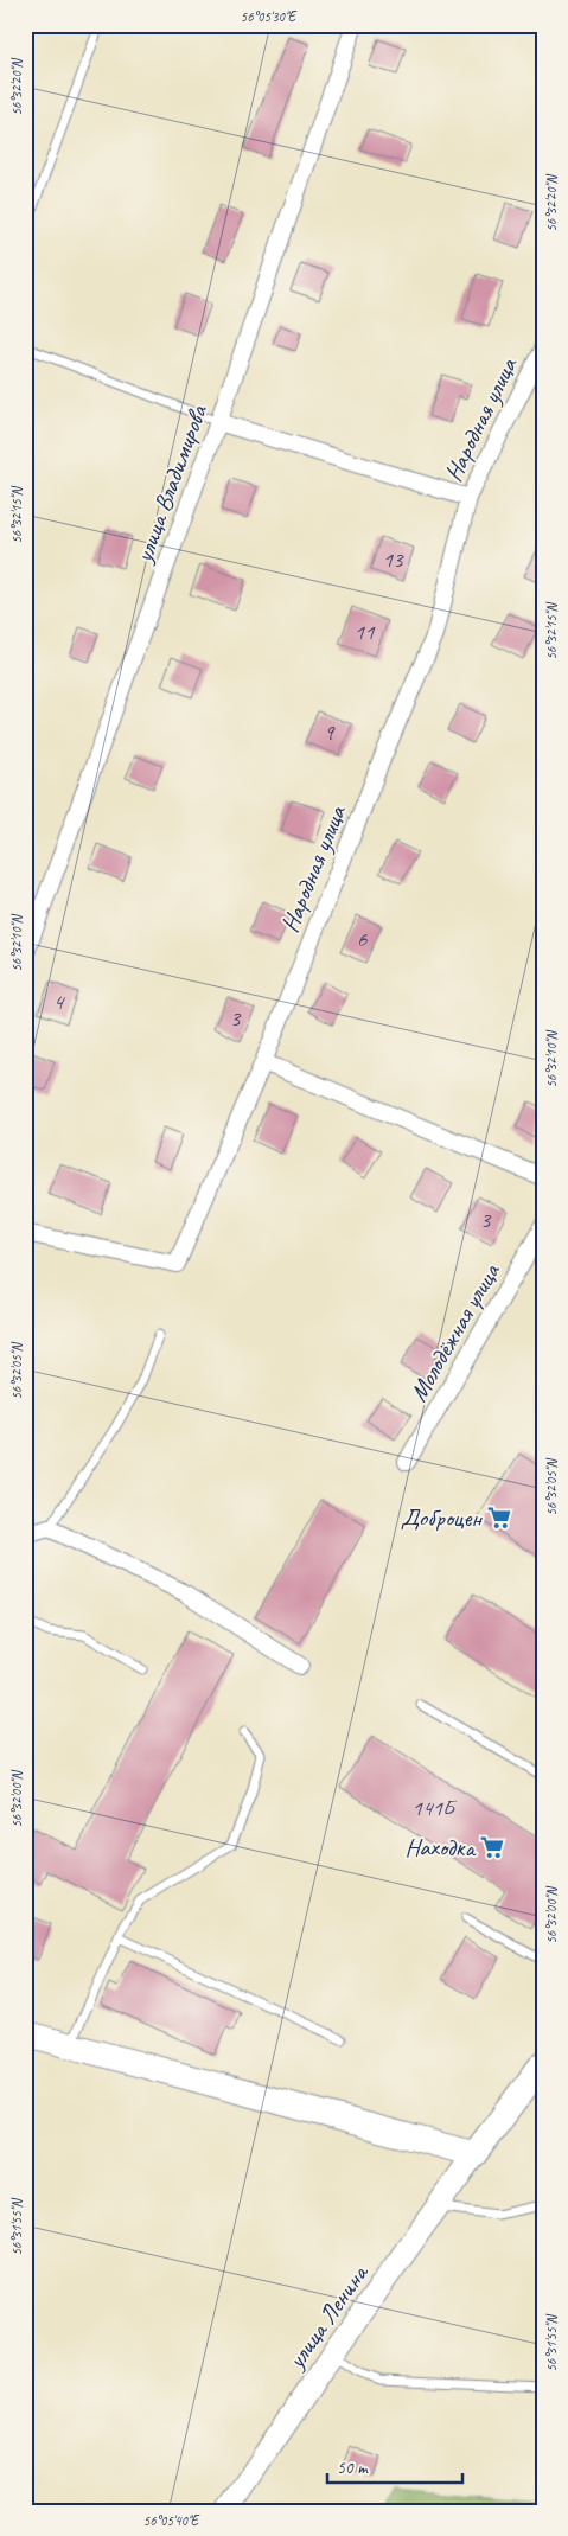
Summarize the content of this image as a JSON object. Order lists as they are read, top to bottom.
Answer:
{
  "streets": {
    "main road": ["улица Ленина"],
    "street": ["Народная улица", "улица Владимирова", "Молодёжная улица"]
  },
  "places": {
    "supermarket": ["Доброцен", "Находка"]
  },
  "house_numbers": [
    "13",
    "11",
    "9",
    "6",
    "4",
    "3",
    "3",
    "141Б"
  ],
  "scale_bar": "50 m",
  "coordinates": [
    "56°05'30\"E",
    "56°32'20\"N",
    "56°32'15\"N",
    "56°32'10\"N",
    "56°32'05\"N",
    "56°32'00\"N",
    "56°31'55\"N",
    "56°05'40\"E"
  ]
}
